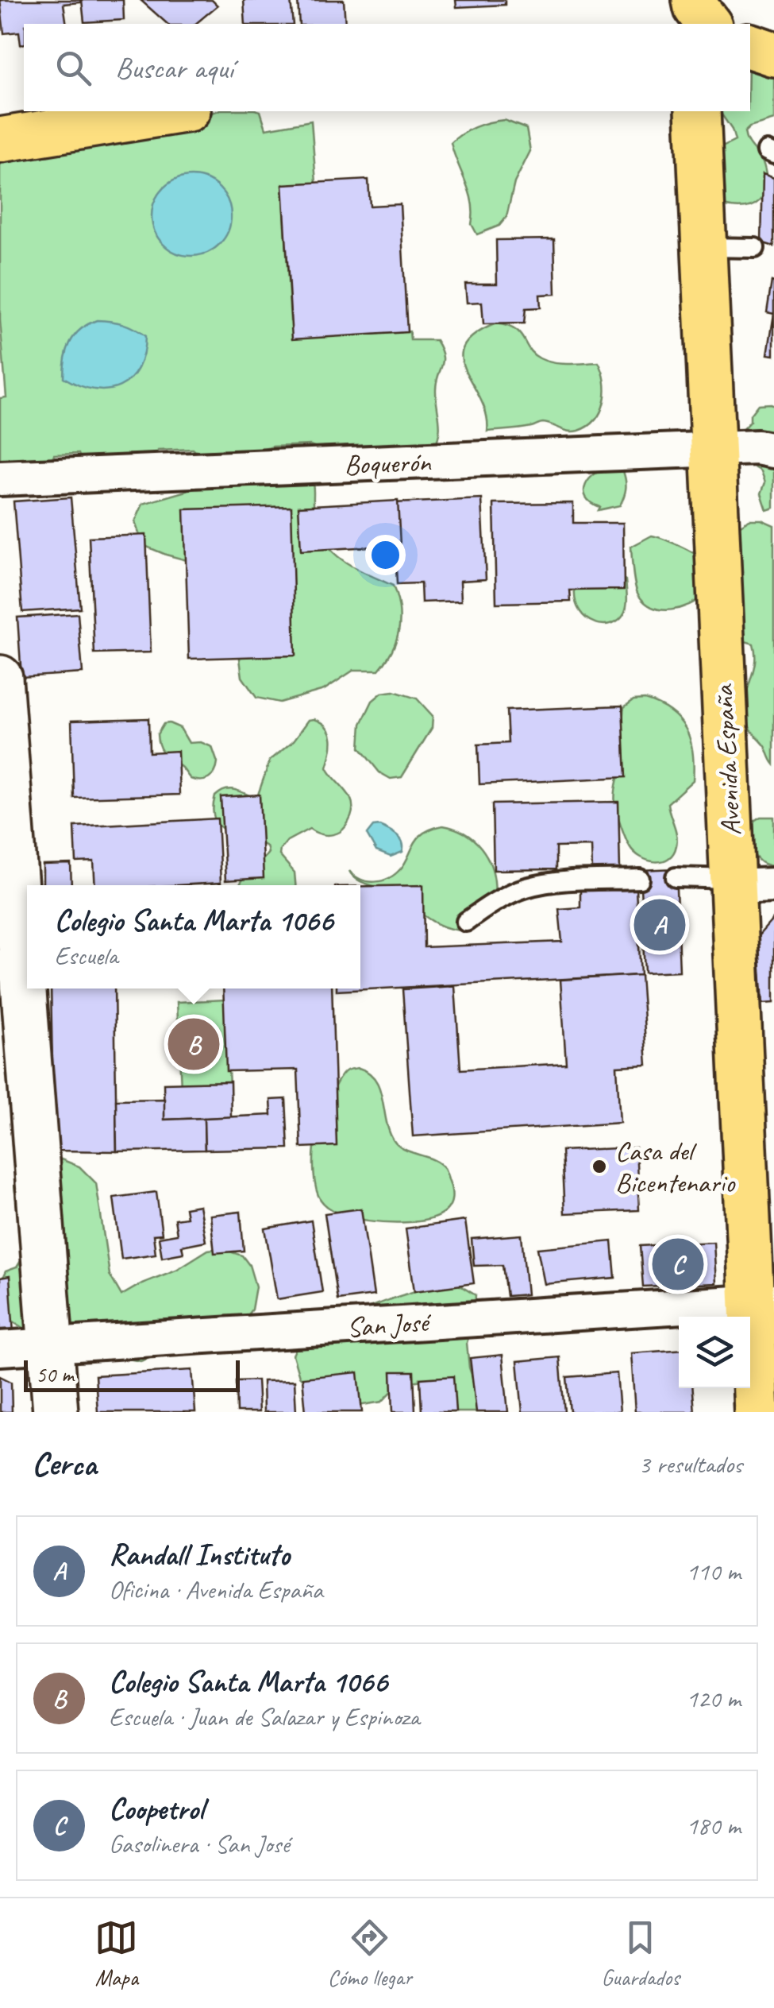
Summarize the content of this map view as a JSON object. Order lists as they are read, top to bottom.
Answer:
{
  "streets": {
    "main road": ["Avenida España"],
    "street": ["Boquerón", "San José"]
  },
  "crossings": [
    ["Boquerón", "Avenida España"],
    ["Avenida España", "San José"]
  ],
  "places": ["Casa del Bicentenario"],
  "scale_bar": "50 m",
  "page": {
    "search": "Buscar aquí",
    "popup": ["Colegio Santa Marta 1066", "Escuela"],
    "pins": ["A", "B", "C"],
    "scale": "50 m",
    "heading": ["Cerca", "3 resultados"],
    "list": [
      {
        "mark": "A",
        "name": "Randall Instituto",
        "note": "Oficina · Avenida España",
        "value": "110 m"
      },
      {
        "mark": "B",
        "name": "Colegio Santa Marta 1066",
        "note": "Escuela · Juan de Salazar y Espinoza",
        "value": "120 m"
      },
      {
        "mark": "C",
        "name": "Coopetrol",
        "note": "Gasolinera · San José",
        "value": "180 m"
      }
    ],
    "nav": ["Mapa", "Cómo llegar", "Guardados"]
  }
}
